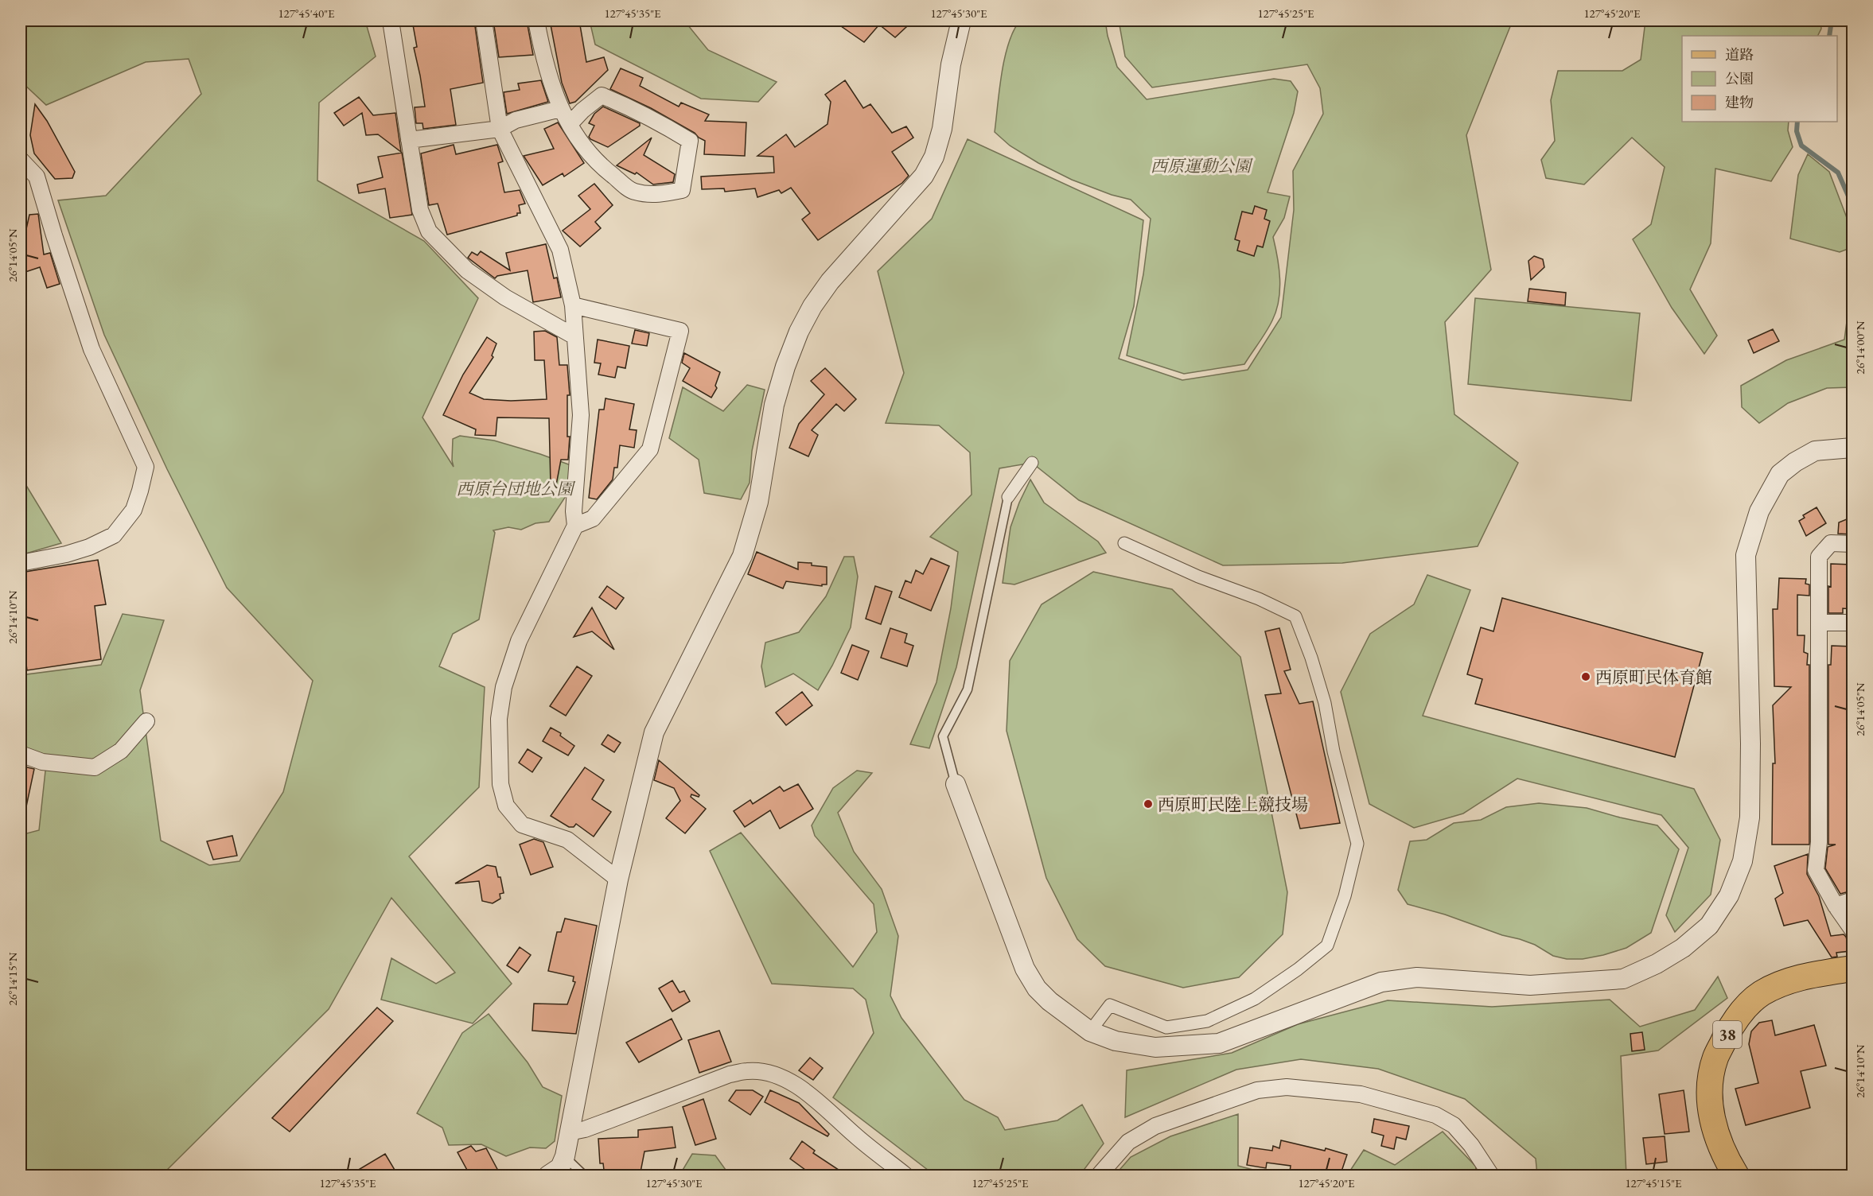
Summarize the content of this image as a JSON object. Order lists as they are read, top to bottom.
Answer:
{
  "streets": {
    "main road": ["38"]
  },
  "parks": ["西原運動公園", "西原台団地公園"],
  "places": ["西原町民体育館", "西原町民陸上競技場"],
  "legend": ["道路", "公園", "建物"],
  "coordinates": [
    "127°45'40\"E",
    "127°45'35\"E",
    "127°45'30\"E",
    "127°45'25\"E",
    "127°45'20\"E",
    "26°14'05\"N",
    "26°14'00\"N",
    "26°14'10\"N",
    "26°14'15\"N",
    "127°45'15\"E"
  ]
}
